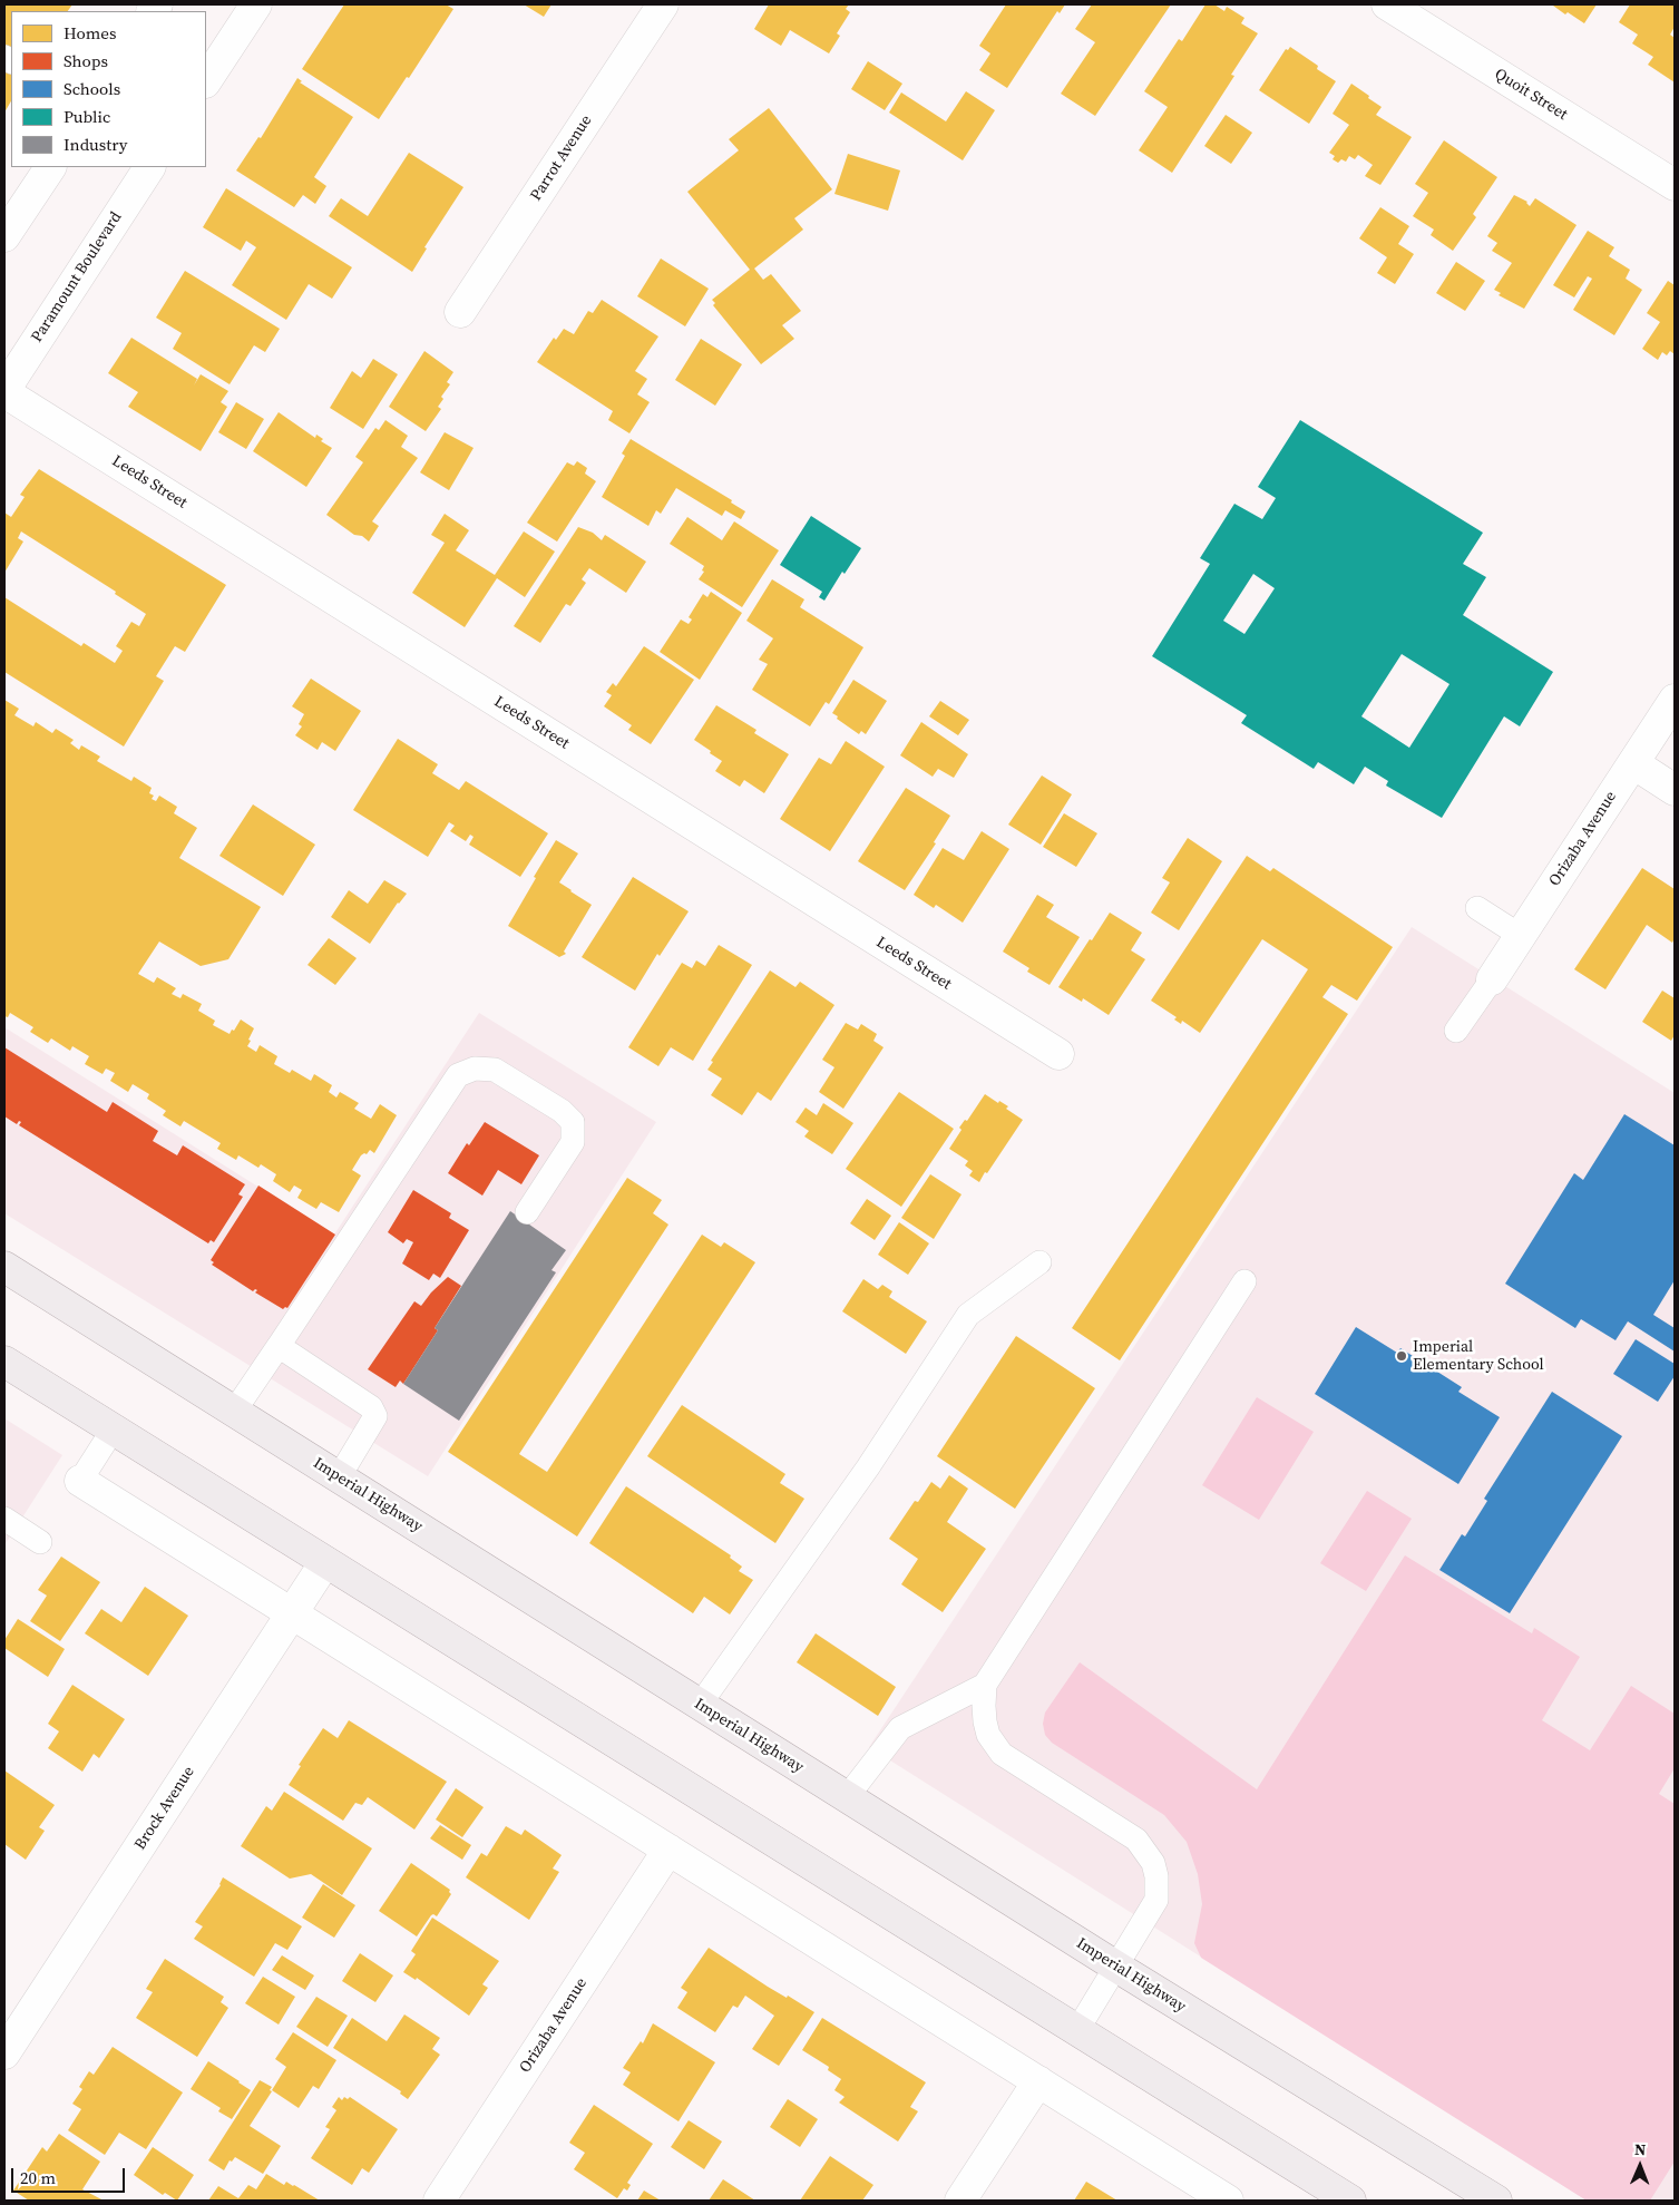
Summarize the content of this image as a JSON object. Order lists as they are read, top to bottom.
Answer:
{
  "streets": {
    "main road": ["Imperial Highway"],
    "street": [
      "Quoit Street",
      "Parrot Avenue",
      "Paramount Boulevard",
      "Leeds Street",
      "Orizaba Avenue",
      "Brock Avenue"
    ]
  },
  "crossings": [
    ["Paramount Boulevard", "Leeds Street"]
  ],
  "places": ["Imperial Elementary School"],
  "legend": [
    "Homes",
    "Shops",
    "Schools",
    "Public",
    "Industry"
  ],
  "scale_bar": "20 m",
  "north": "top"
}
